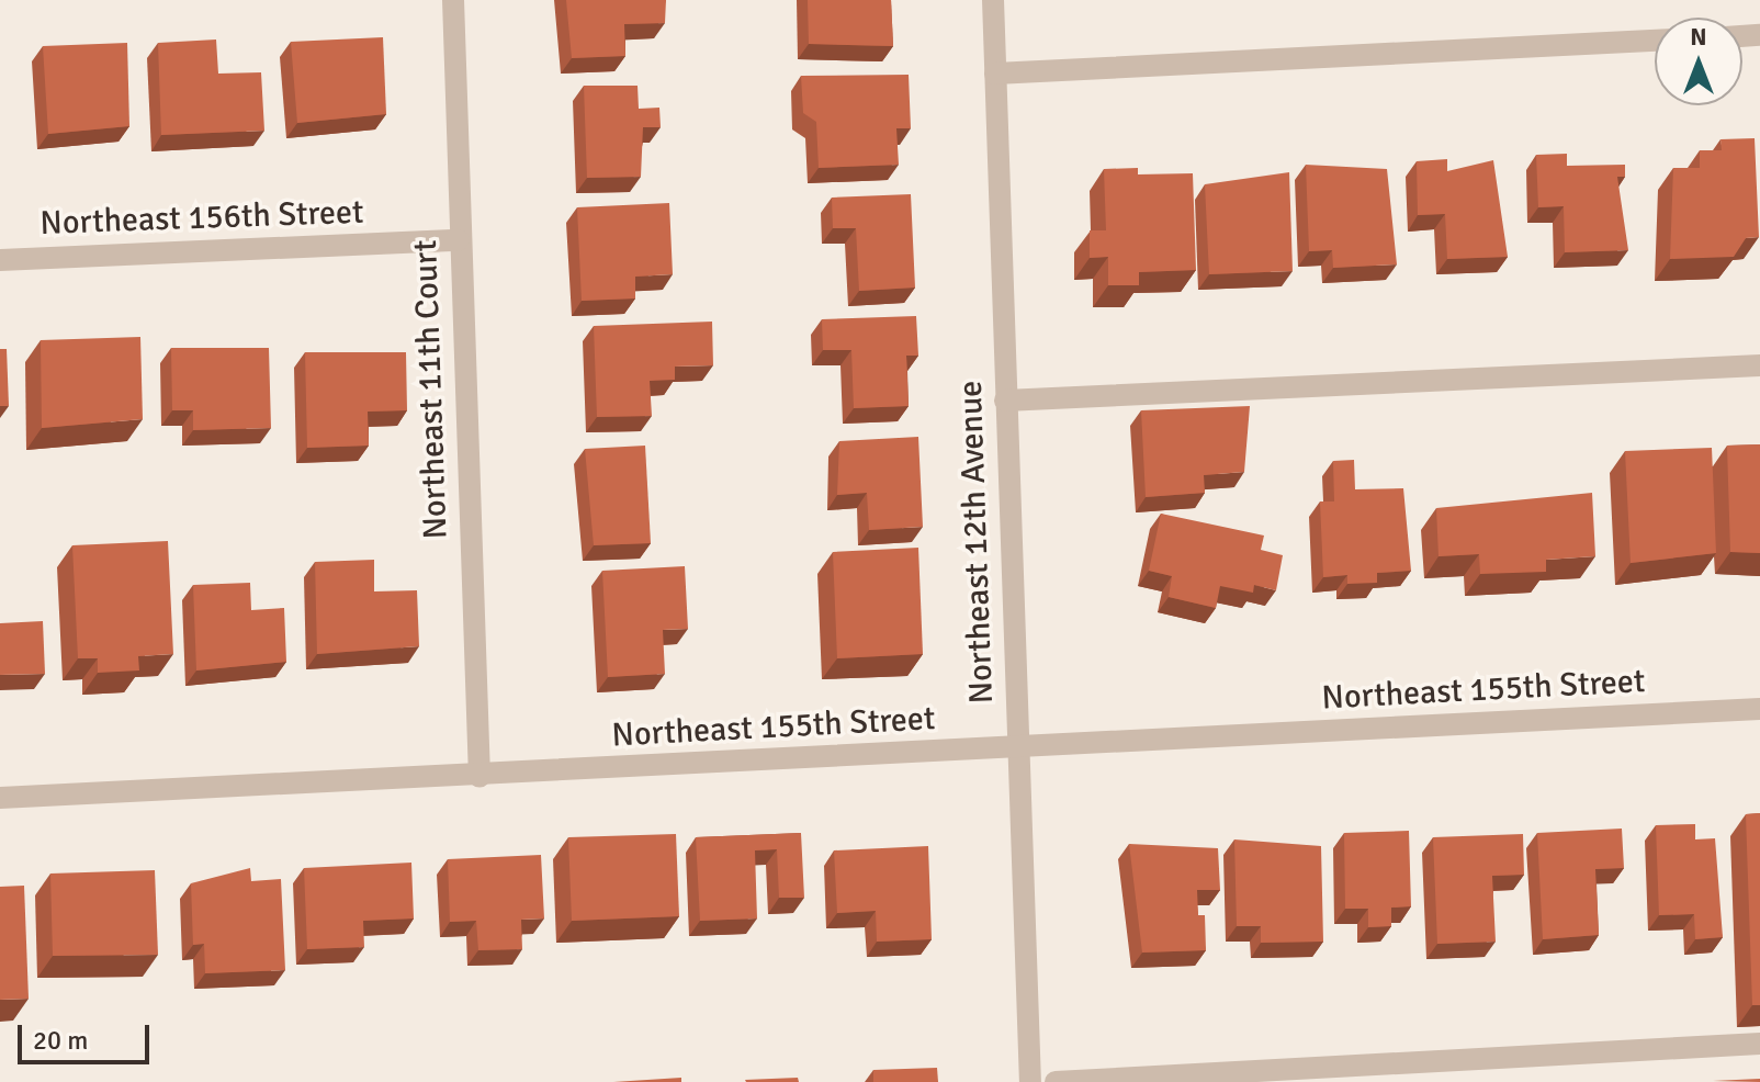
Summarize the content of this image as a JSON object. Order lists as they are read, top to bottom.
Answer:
{
  "streets": {
    "street": [
      "Northeast 156th Street",
      "Northeast 11th Court",
      "Northeast 12th Avenue",
      "Northeast 155th Street"
    ]
  },
  "crossings": [
    ["Northeast 156th Street", "Northeast 11th Court"],
    ["Northeast 11th Court", "Northeast 155th Street"],
    ["Northeast 12th Avenue", "Northeast 155th Street"]
  ],
  "scale_bar": "20 m",
  "north": "top"
}
